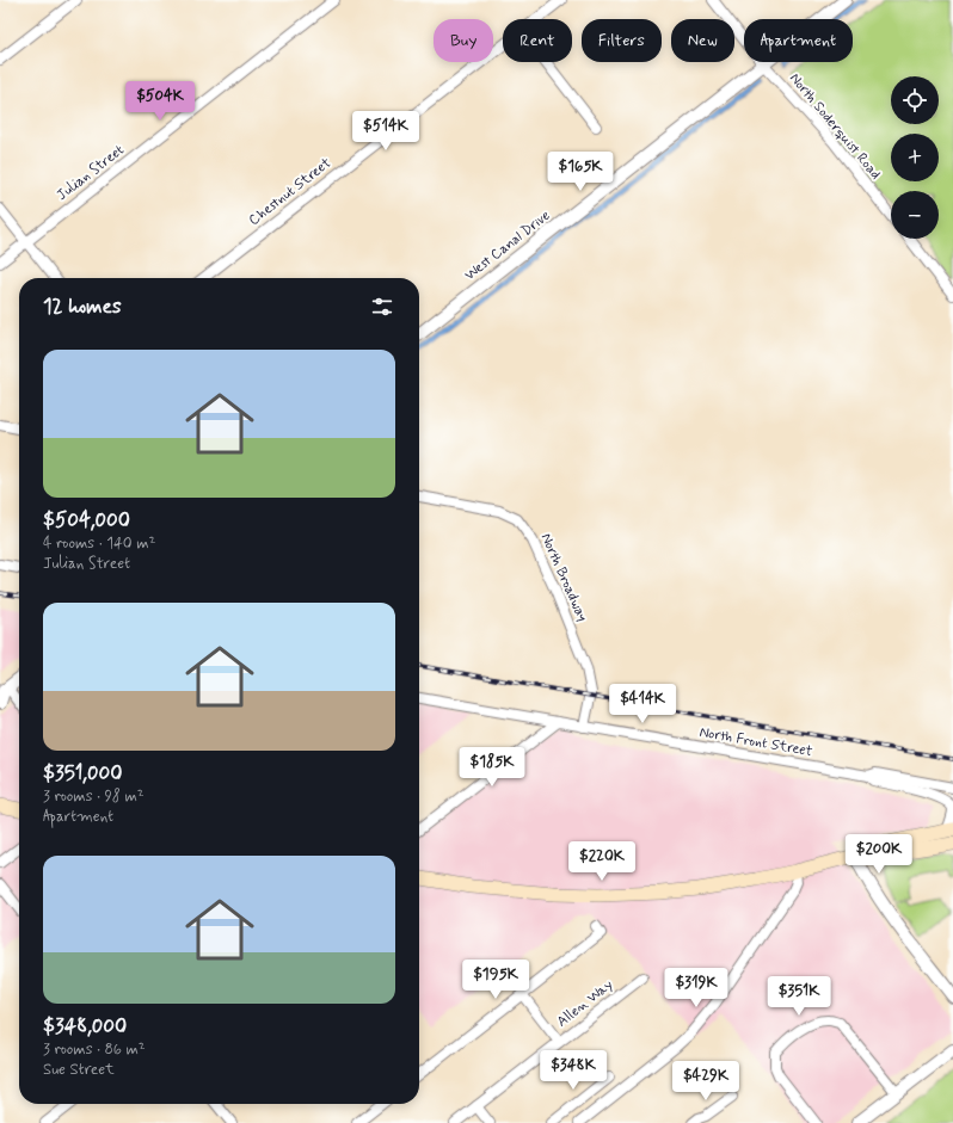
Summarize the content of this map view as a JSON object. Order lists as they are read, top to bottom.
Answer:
{
  "streets": {
    "street": [
      "North Soderquist Road",
      "Julian Street",
      "Chestnut Street",
      "West Canal Drive",
      "North Broadway",
      "North Front Street",
      "Allen Way"
    ]
  },
  "crossings": [
    ["North Soderquist Road", "West Canal Drive"],
    ["North Broadway", "North Front Street"]
  ],
  "page": {
    "chip": [
      "Buy",
      "Rent",
      "Filters",
      "New",
      "Apartment"
    ],
    "map_buttons": ["+", "−"],
    "price": [
      "$504K",
      "$514K",
      "$165K",
      "$414K",
      "$185K",
      "$200K",
      "$220K",
      "$195K",
      "$319K",
      "$351K",
      "$348K",
      "$429K"
    ],
    "heading": "12 homes",
    "list": [
      {
        "name": "$504,000",
        "note": "4 rooms · 140 m² · Julian Street"
      },
      {
        "name": "$351,000",
        "note": "3 rooms · 98 m² · Apartment"
      },
      {
        "name": "$348,000",
        "note": "3 rooms · 86 m² · Sue Street"
      }
    ]
  }
}
